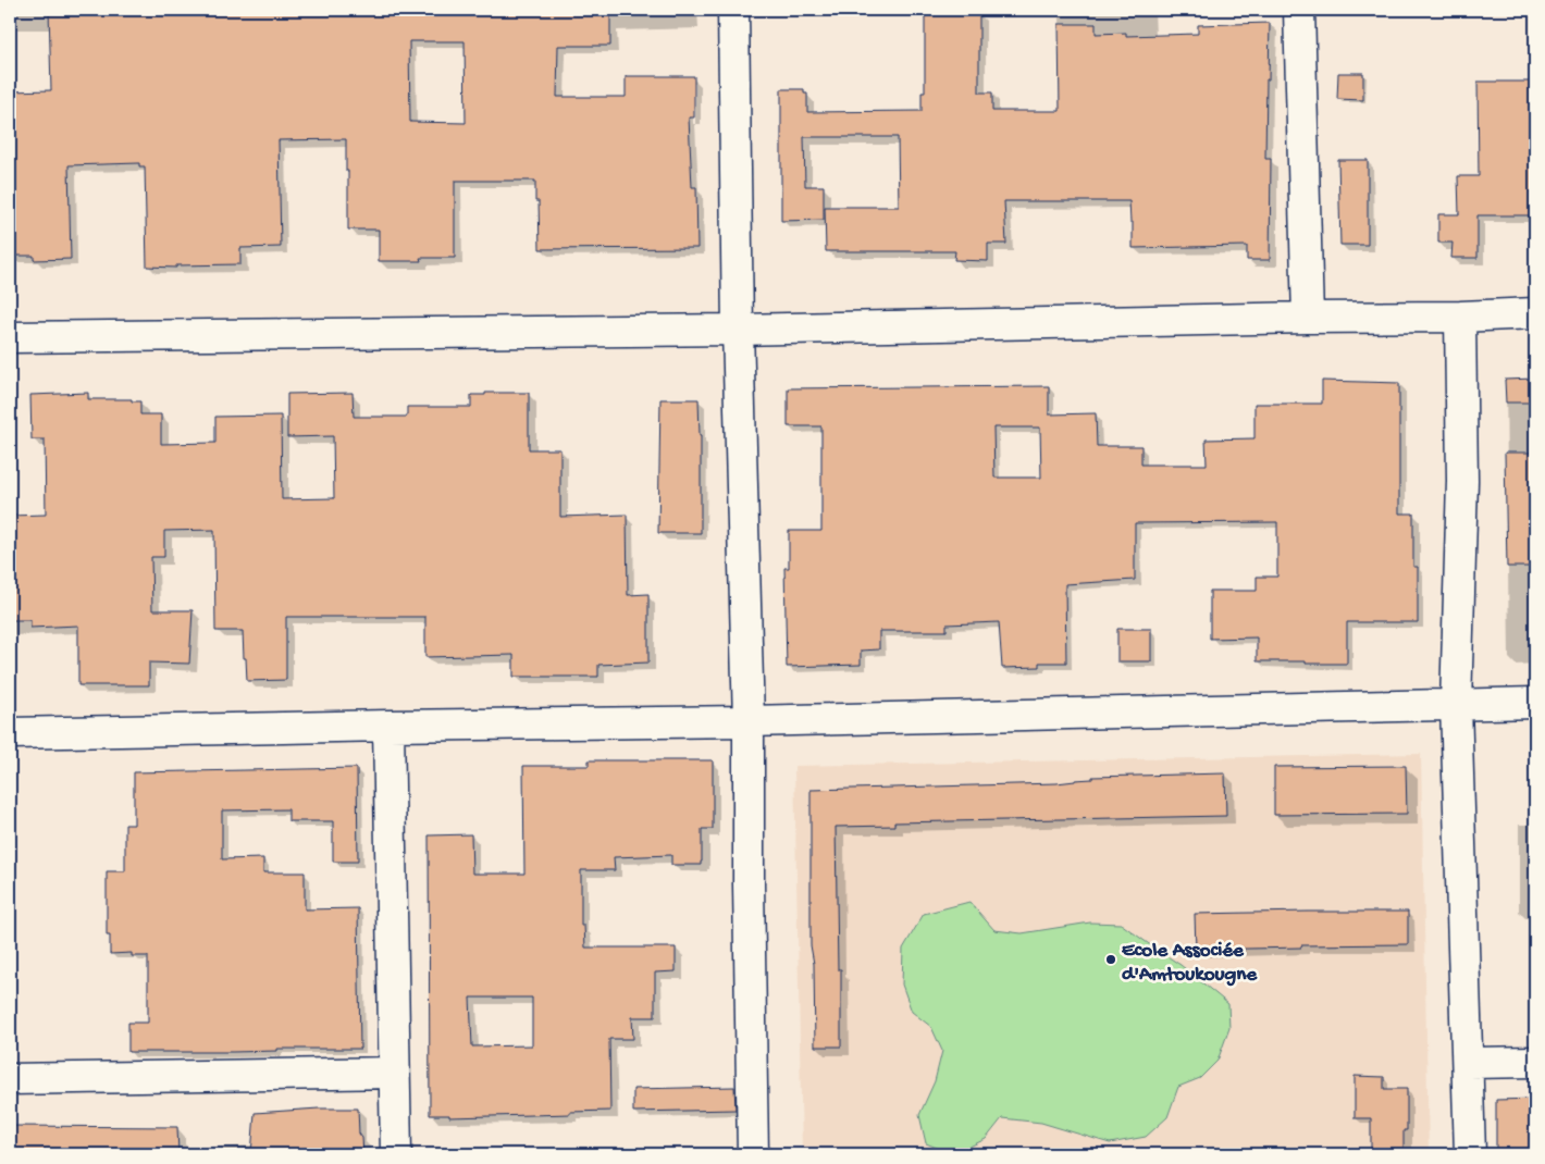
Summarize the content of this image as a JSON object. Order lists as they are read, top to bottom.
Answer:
{
  "places": ["Ecole Associée d'Amtoukougne"]
}
